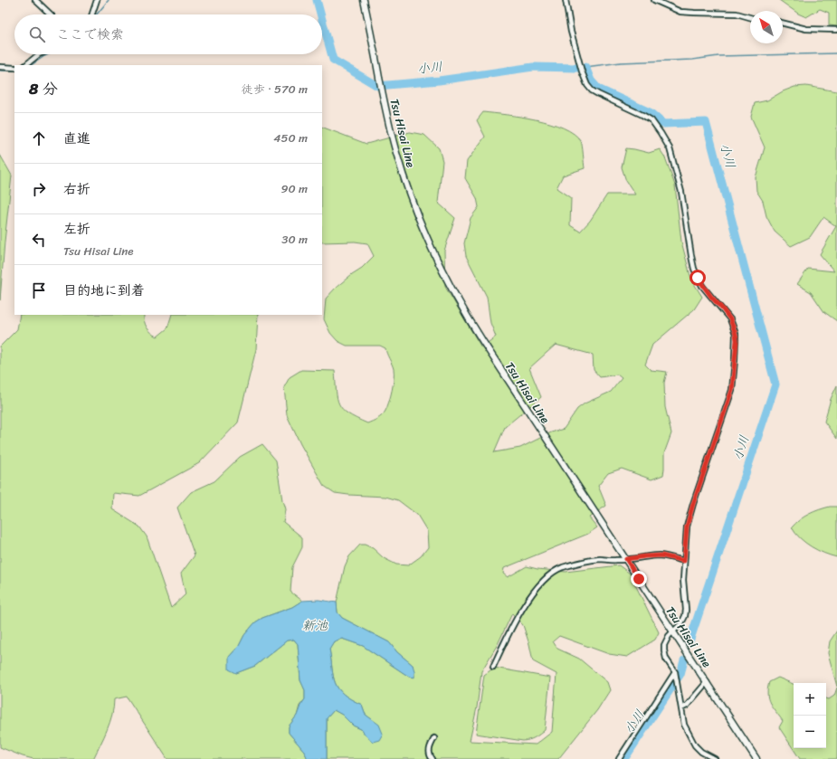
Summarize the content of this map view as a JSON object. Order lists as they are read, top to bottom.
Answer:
{
  "streets": {
    "main road": ["Tsu Hisai Line"]
  },
  "water": ["小川", "新池"],
  "north": "top left",
  "page": {
    "search": "ここで検索",
    "heading": ["8 分", "徒歩 · 570 m"],
    "list": [
      ["直進", "450 m"],
      ["右折", "90 m"],
      ["左折", "Tsu Hisai Line", "30 m"],
      "目的地に到着"
    ],
    "map_buttons": ["+", "−"]
  }
}
